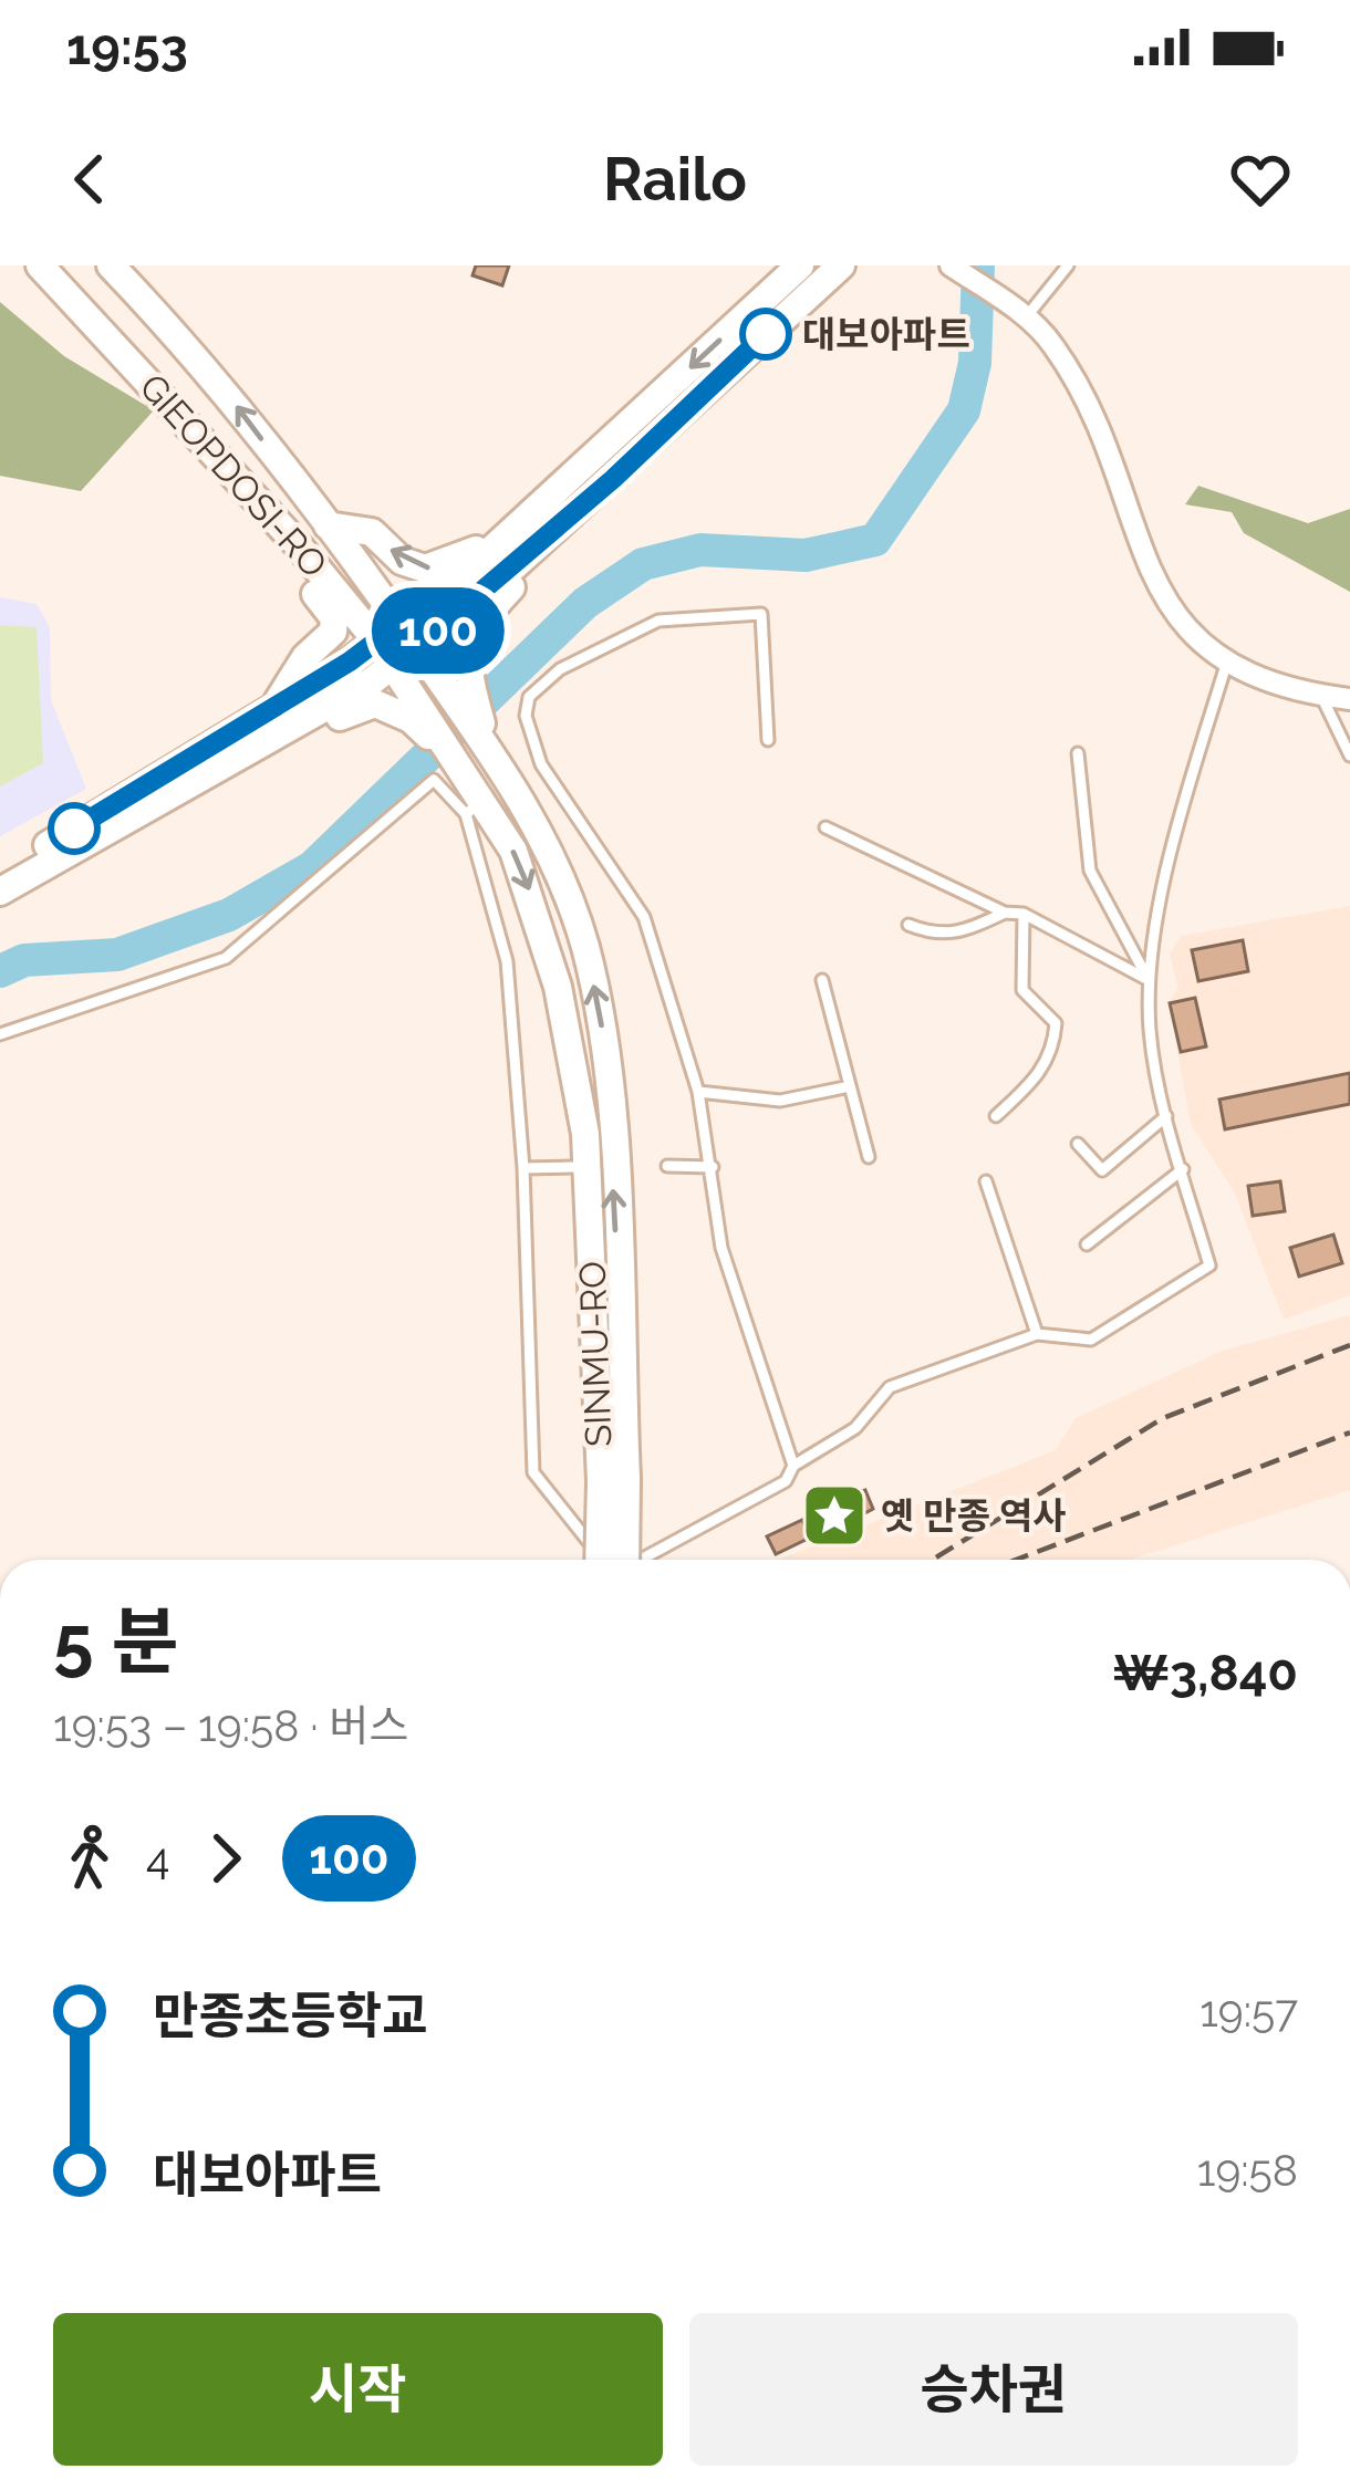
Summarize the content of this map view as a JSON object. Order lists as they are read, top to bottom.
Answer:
{
  "streets": {
    "main road": ["GIEOPDOSI-RO", "SINMU-RO"]
  },
  "crossings": [
    ["GIEOPDOSI-RO", "SINMU-RO"]
  ],
  "places": {
    "other": ["대보아파트"],
    "place": ["옛 만종 역사"]
  },
  "lines": ["bus line 100"],
  "page": {
    "status": "19:53",
    "header": "Railo",
    "on_map": "100",
    "heading": ["5 분", "19:53 – 19:58 · 버스", "₩3,840"],
    "legs": ["4", "100"],
    "list": [
      {
        "name": "만종초등학교",
        "value": "19:57"
      },
      {
        "name": "대보아파트",
        "value": "19:58"
      }
    ],
    "buttons": ["시작", "승차권"]
  }
}
